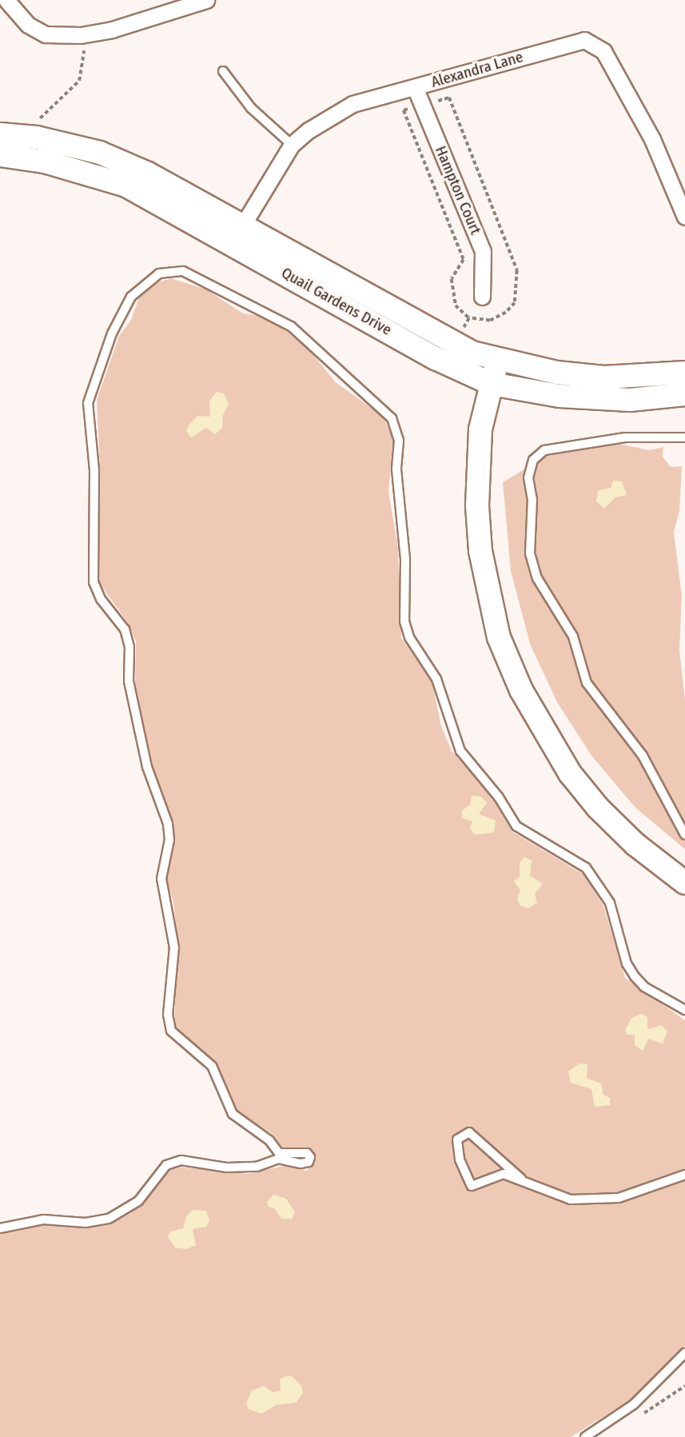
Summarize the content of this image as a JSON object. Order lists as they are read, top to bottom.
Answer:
{
  "streets": {
    "main road": ["Quail Gardens Drive"],
    "street": ["Alexandra Lane", "Hampton Court"]
  },
  "crossings": [
    ["Alexandra Lane", "Hampton Court"],
    ["Alexandra Lane", "Quail Gardens Drive"]
  ]
}
